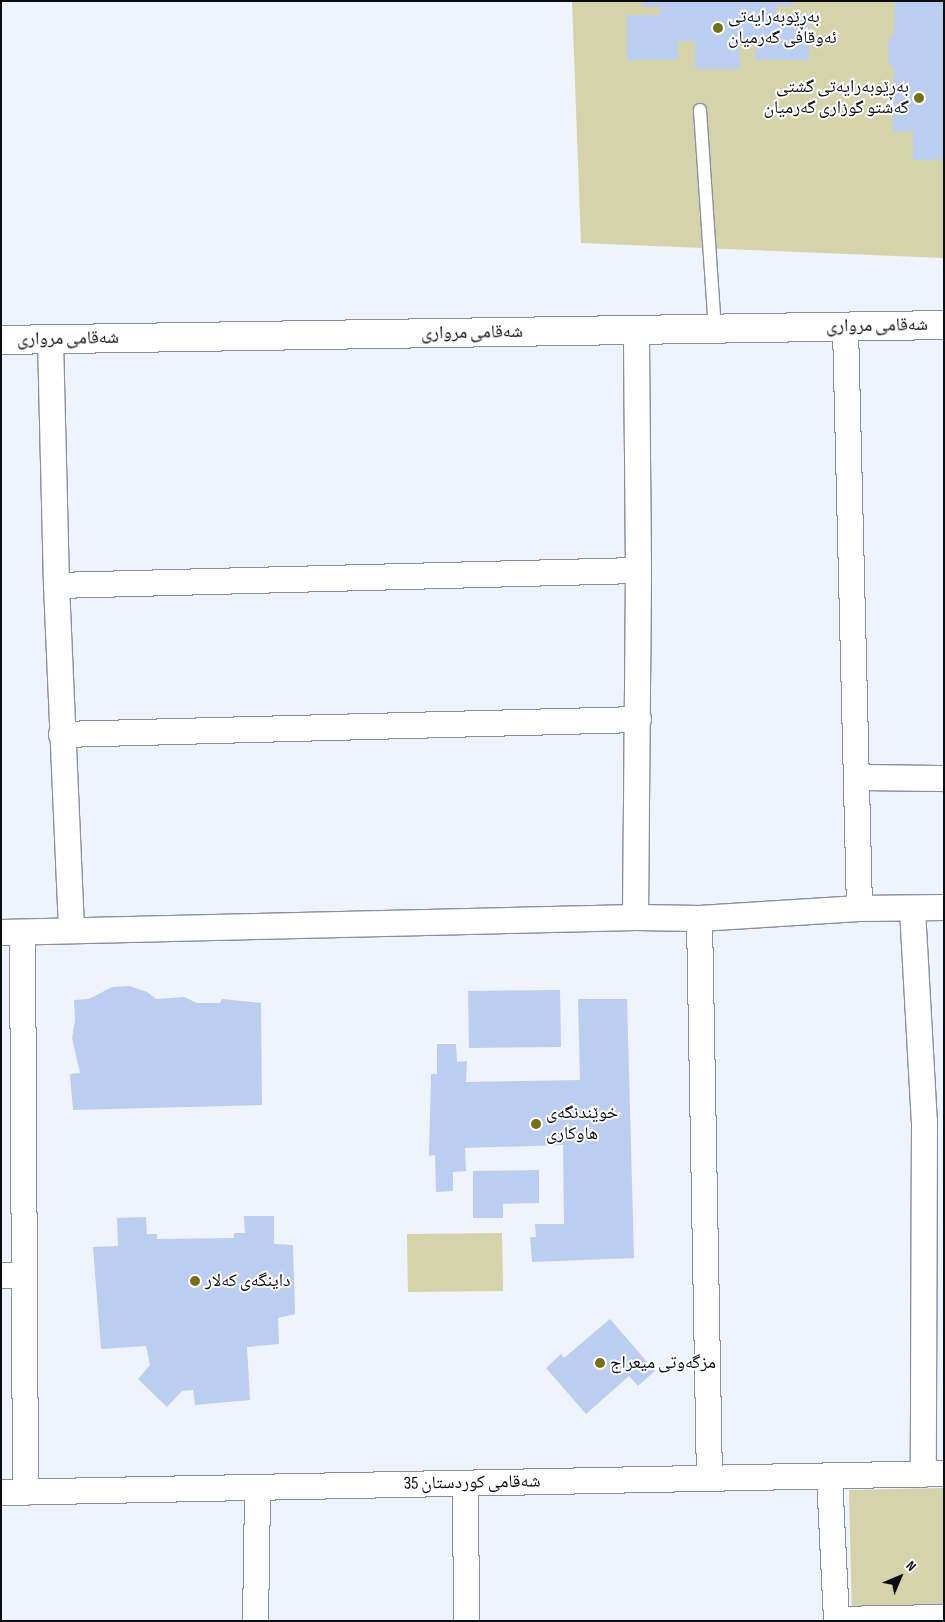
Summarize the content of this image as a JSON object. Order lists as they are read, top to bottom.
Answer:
{
  "streets": {
    "street": ["شەقامی مرواری", "شەقامی کوردستان 35"]
  },
  "places": [
    "بەڕێوبەرایەتی ئەوقافی گەرمیان",
    "بەڕێوبەرایەتی گشتی گەشتو گوزاری گەرمیان",
    "خوێندنگەی هاوکاری",
    "داینگەی کەلار",
    "مزگەوتی میعراج"
  ],
  "north": "top right"
}
